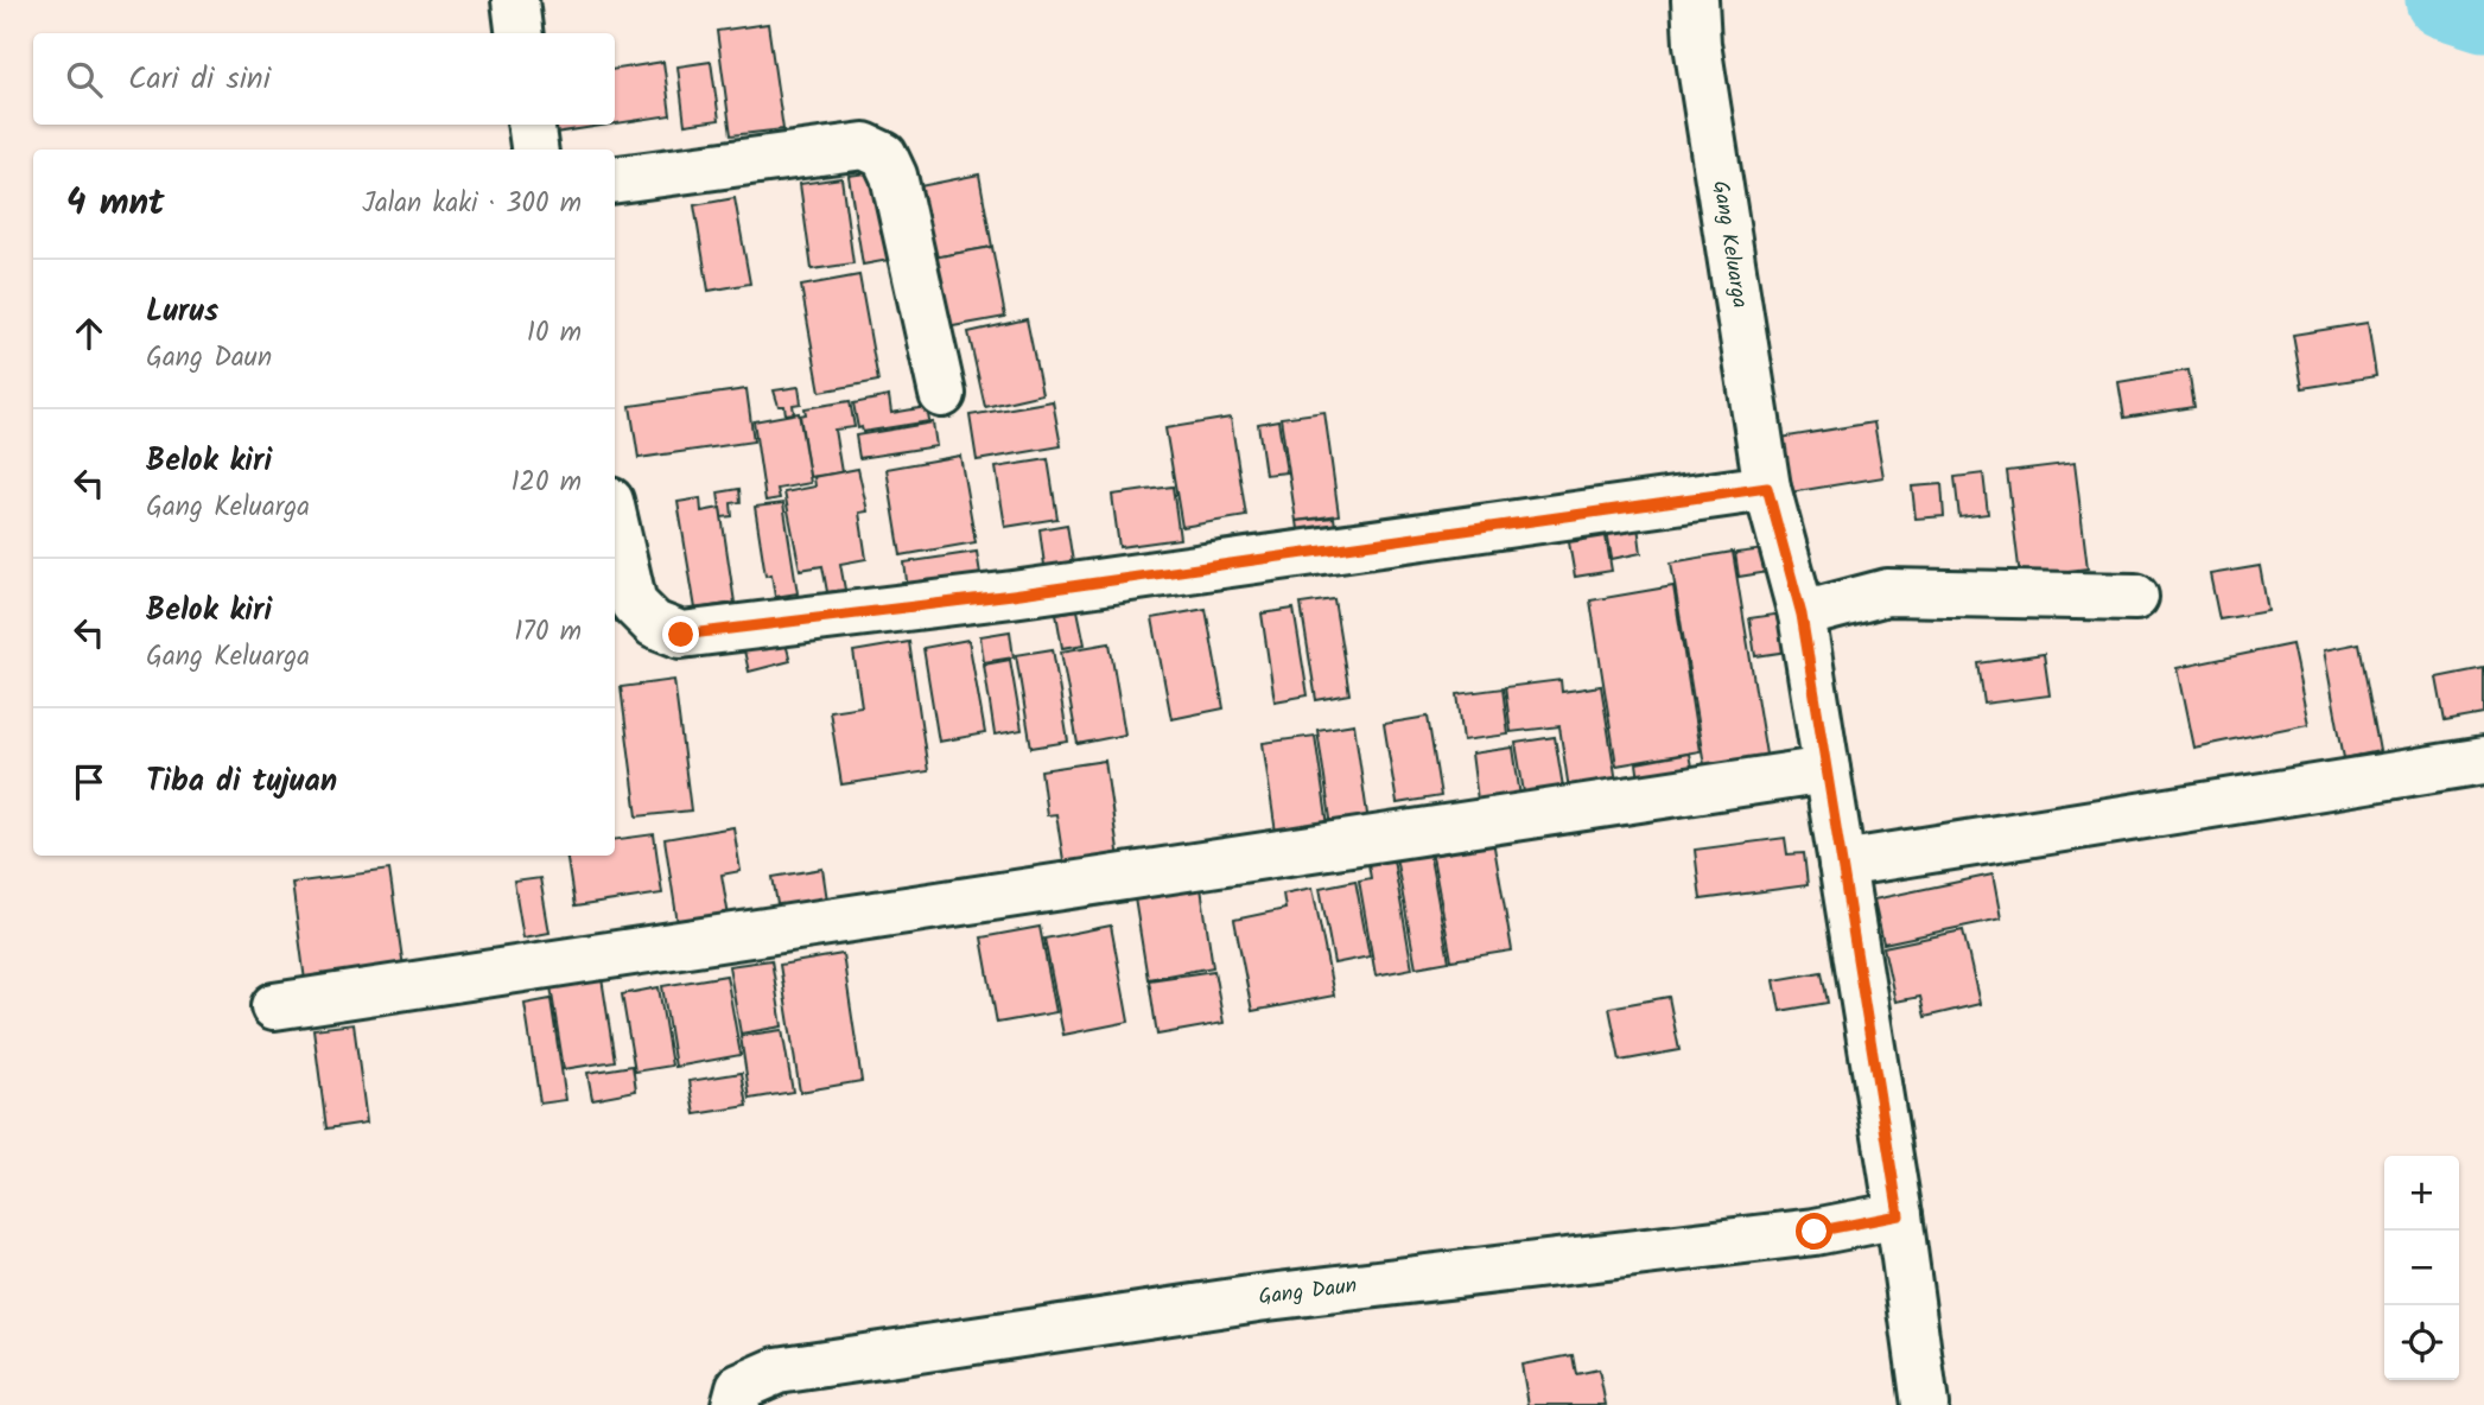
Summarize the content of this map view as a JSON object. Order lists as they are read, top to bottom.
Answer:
{
  "streets": {
    "street": ["Gang Keluarga", "Gang Daun"]
  },
  "crossings": [
    ["Gang Keluarga", "Gang Daun"]
  ],
  "page": {
    "search": "Cari di sini",
    "heading": ["4 mnt", "Jalan kaki · 300 m"],
    "list": [
      ["Lurus", "Gang Daun", "10 m"],
      ["Belok kiri", "Gang Keluarga", "120 m"],
      ["Belok kiri", "Gang Keluarga", "170 m"],
      "Tiba di tujuan"
    ],
    "map_buttons": ["+", "−"]
  }
}
